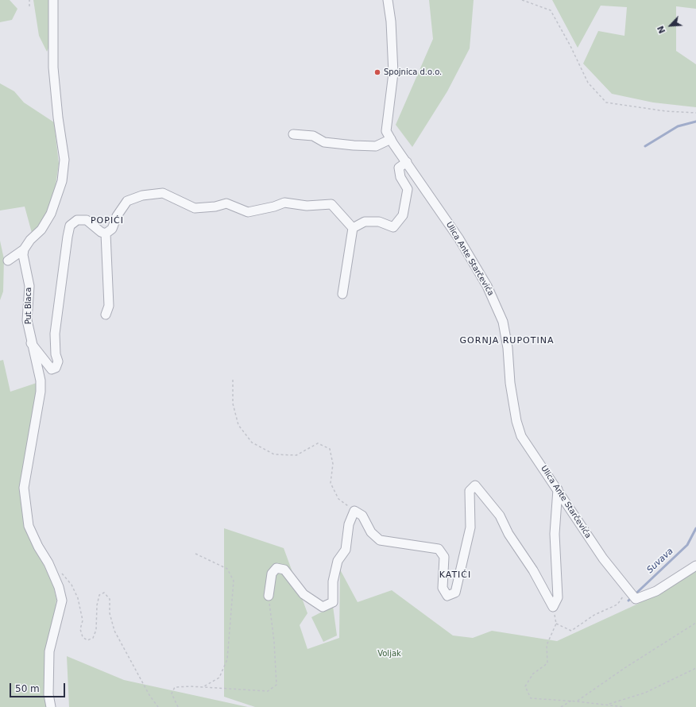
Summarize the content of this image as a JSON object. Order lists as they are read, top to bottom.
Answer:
{
  "streets": {
    "street": ["Ulica Ante Starčevića", "Put Blaca"]
  },
  "districts": ["POPIĆI", "GORNJA RUPOTINA", "KATIĆI"],
  "water": ["Suvava"],
  "parks": ["Voljak"],
  "places": ["Spojnica d.o.o."],
  "scale_bar": "50 m",
  "north": "bottom left"
}
